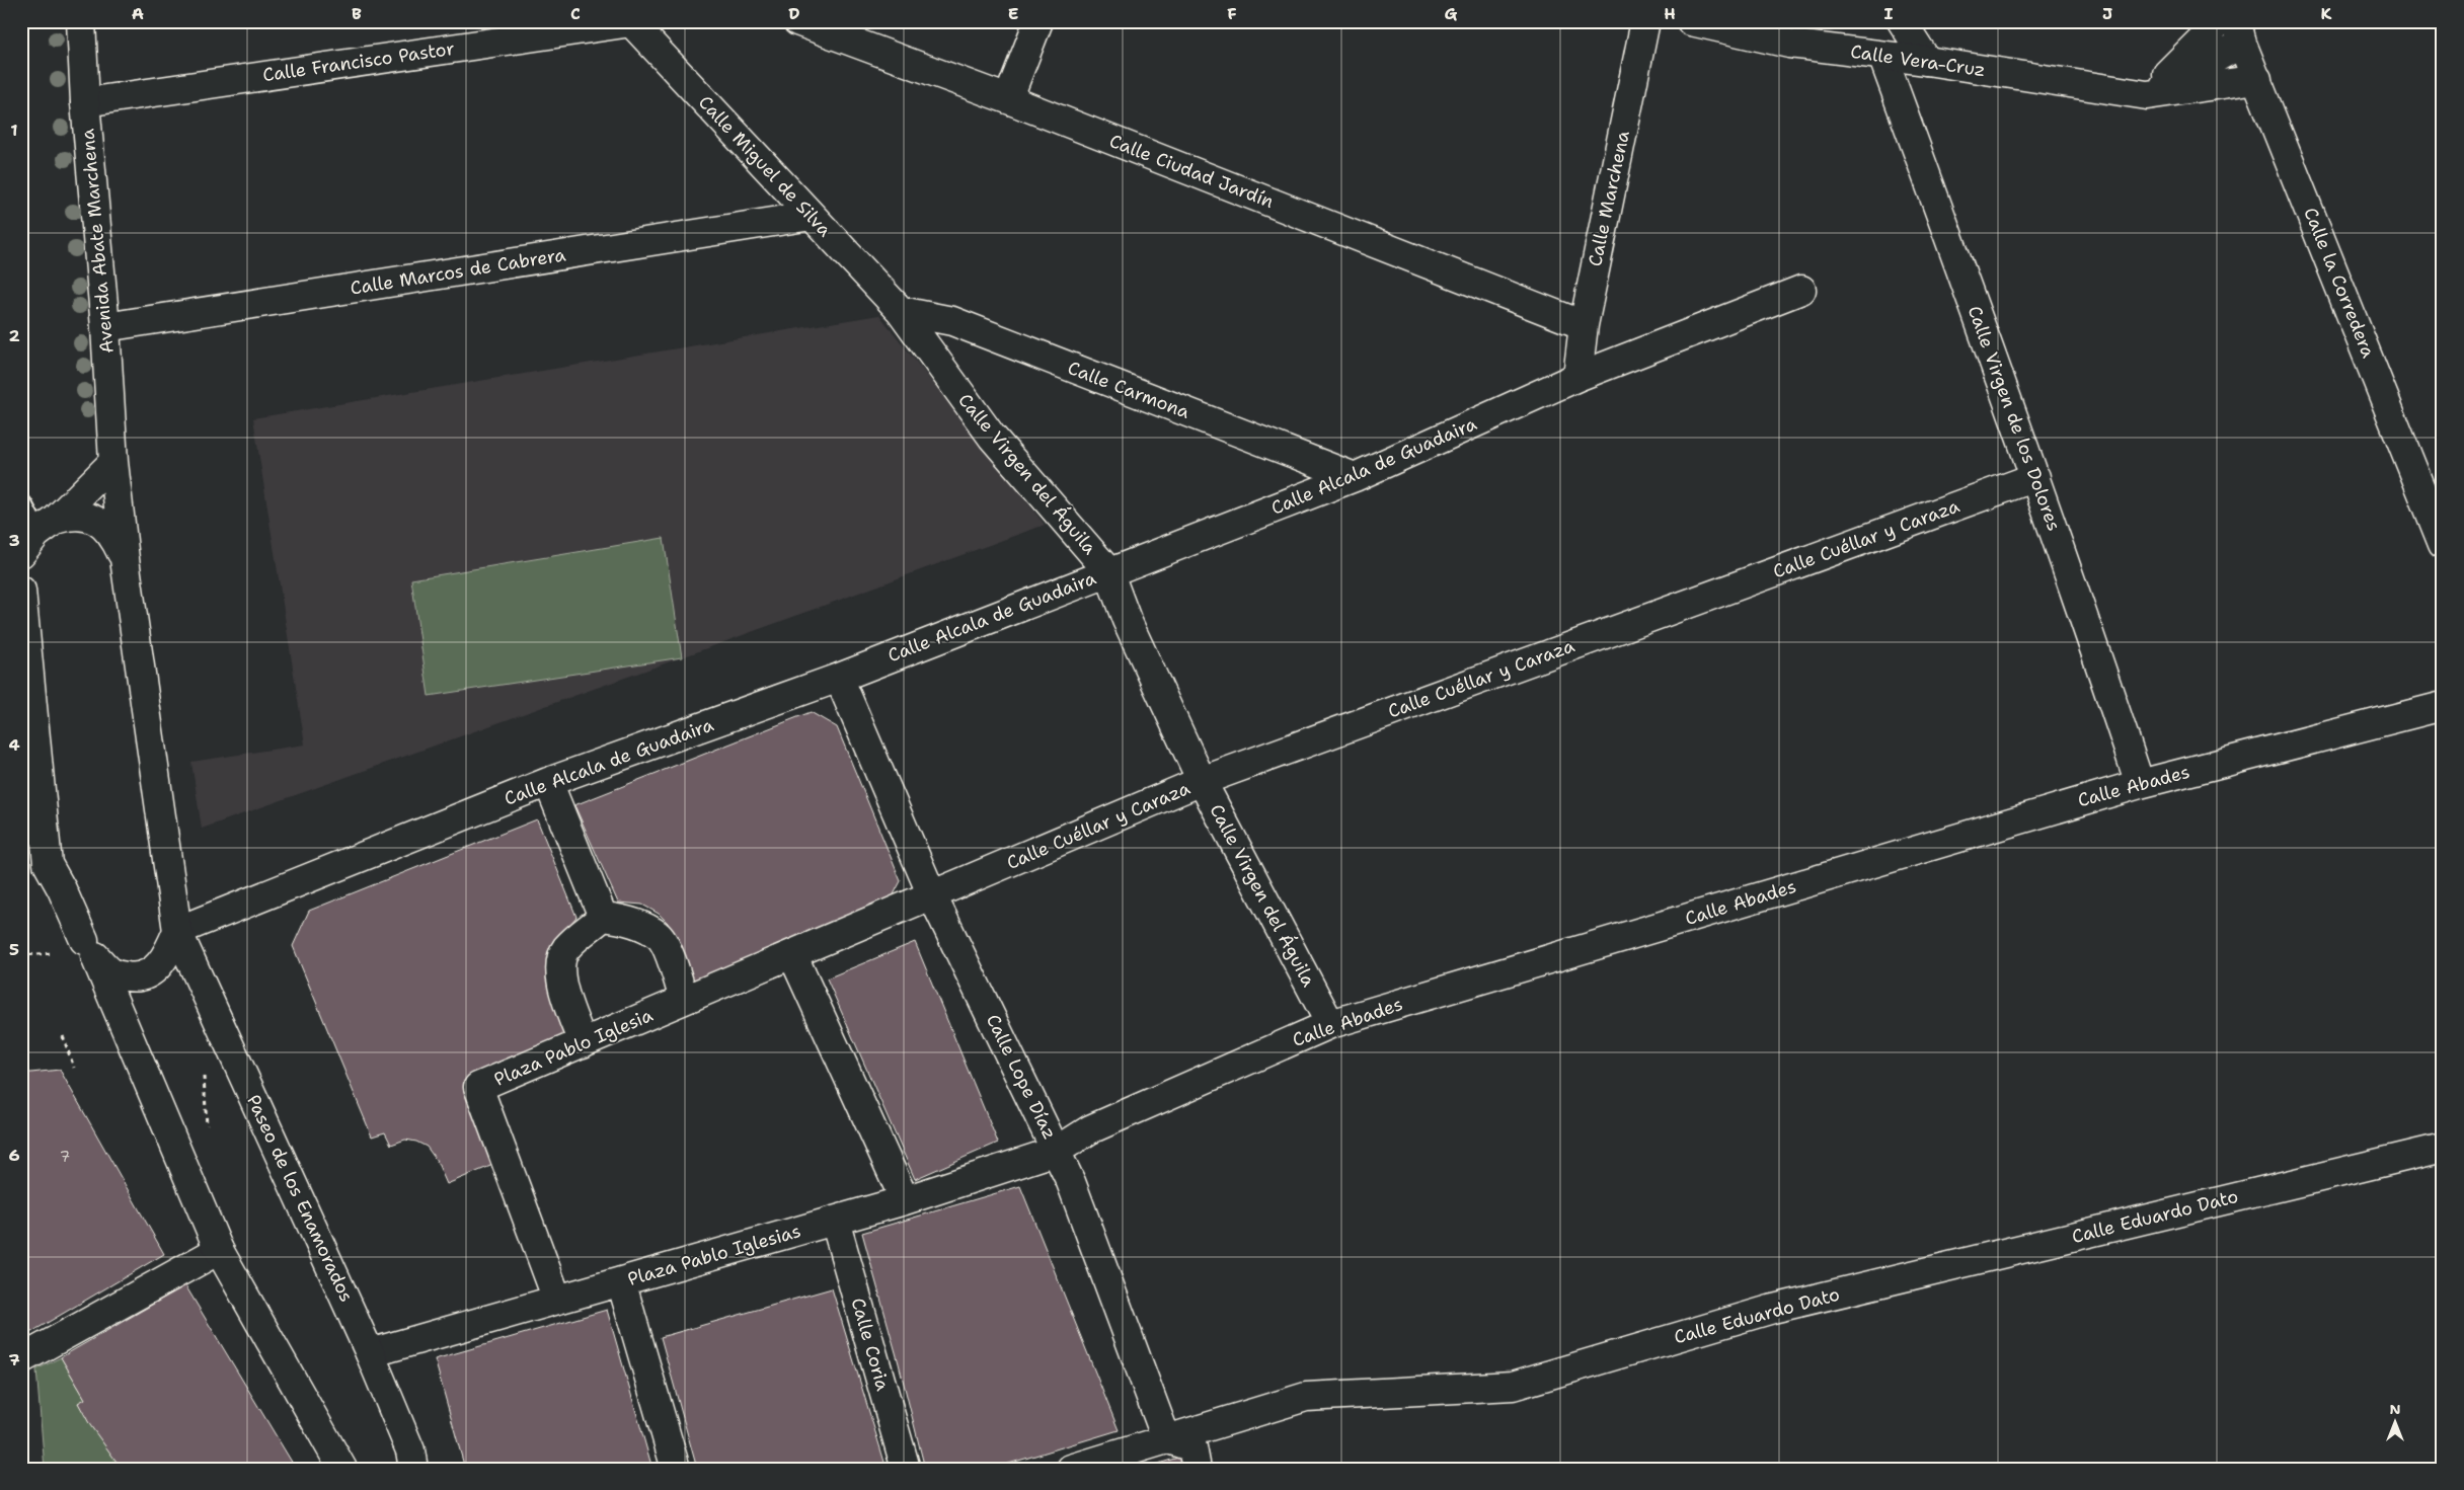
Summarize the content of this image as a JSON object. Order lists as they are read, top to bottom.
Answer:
{
  "streets": {
    "street": [
      "Calle Vera-Cruz",
      "Calle Francisco Pastor",
      "Calle Miguel de Silva",
      "Calle Ciudad Jardín",
      "Calle Marchena",
      "Avenida Abate Marchena",
      "Calle Marcos de Cabrera",
      "Calle la Corredera",
      "Calle Carmona",
      "Calle Virgen de los Dolores",
      "Calle Alcala de Guadaira",
      "Calle Virgen del Águila",
      "Calle Cuéllar y Caraza",
      "Calle Abades",
      "Plaza Pablo Iglesia",
      "Calle Lope Díaz",
      "Paseo de los Enamorados",
      "Calle Eduardo Dato",
      "Plaza Pablo Iglesias",
      "Calle Coria"
    ]
  },
  "crossings": [
    ["Calle Vera-Cruz", "Calle la Corredera"],
    ["Calle Vera-Cruz", "Calle Virgen de los Dolores"],
    ["Calle Francisco Pastor", "Calle Miguel de Silva"],
    ["Calle Francisco Pastor", "Avenida Abate Marchena"],
    ["Calle Miguel de Silva", "Calle Marcos de Cabrera"],
    ["Calle Miguel de Silva", "Calle Carmona"],
    ["Calle Miguel de Silva", "Calle Virgen del Águila"],
    ["Calle Ciudad Jardín", "Calle Marchena"],
    ["Calle Marchena", "Calle Alcala de Guadaira"],
    ["Avenida Abate Marchena", "Calle Marcos de Cabrera"],
    ["Avenida Abate Marchena", "Calle Alcala de Guadaira"],
    ["Avenida Abate Marchena", "Paseo de los Enamorados"],
    ["Calle Carmona", "Calle Alcala de Guadaira"],
    ["Calle Carmona", "Calle Virgen del Águila"],
    ["Calle Virgen de los Dolores", "Calle Cuéllar y Caraza"],
    ["Calle Virgen de los Dolores", "Calle Abades"],
    ["Calle Alcala de Guadaira", "Calle Virgen del Águila"],
    ["Calle Alcala de Guadaira", "Calle Lope Díaz"],
    ["Calle Alcala de Guadaira", "Paseo de los Enamorados"],
    ["Calle Virgen del Águila", "Calle Cuéllar y Caraza"],
    ["Calle Virgen del Águila", "Calle Abades"],
    ["Calle Cuéllar y Caraza", "Plaza Pablo Iglesia"],
    ["Calle Cuéllar y Caraza", "Calle Lope Díaz"],
    ["Calle Abades", "Calle Lope Díaz"],
    ["Calle Abades", "Plaza Pablo Iglesias"],
    ["Plaza Pablo Iglesia", "Calle Lope Díaz"],
    ["Plaza Pablo Iglesia", "Plaza Pablo Iglesias"],
    ["Calle Lope Díaz", "Calle Eduardo Dato"],
    ["Calle Lope Díaz", "Plaza Pablo Iglesias"],
    ["Paseo de los Enamorados", "Plaza Pablo Iglesias"],
    ["Plaza Pablo Iglesias", "Calle Coria"]
  ],
  "house_numbers": ["7"],
  "north": "top",
  "grid": {
    "columns": [
      "A",
      "B",
      "C",
      "D",
      "E",
      "F",
      "G",
      "H",
      "I",
      "J",
      "K"
    ],
    "rows": [
      "1",
      "2",
      "3",
      "4",
      "5",
      "6",
      "7"
    ]
  }
}
